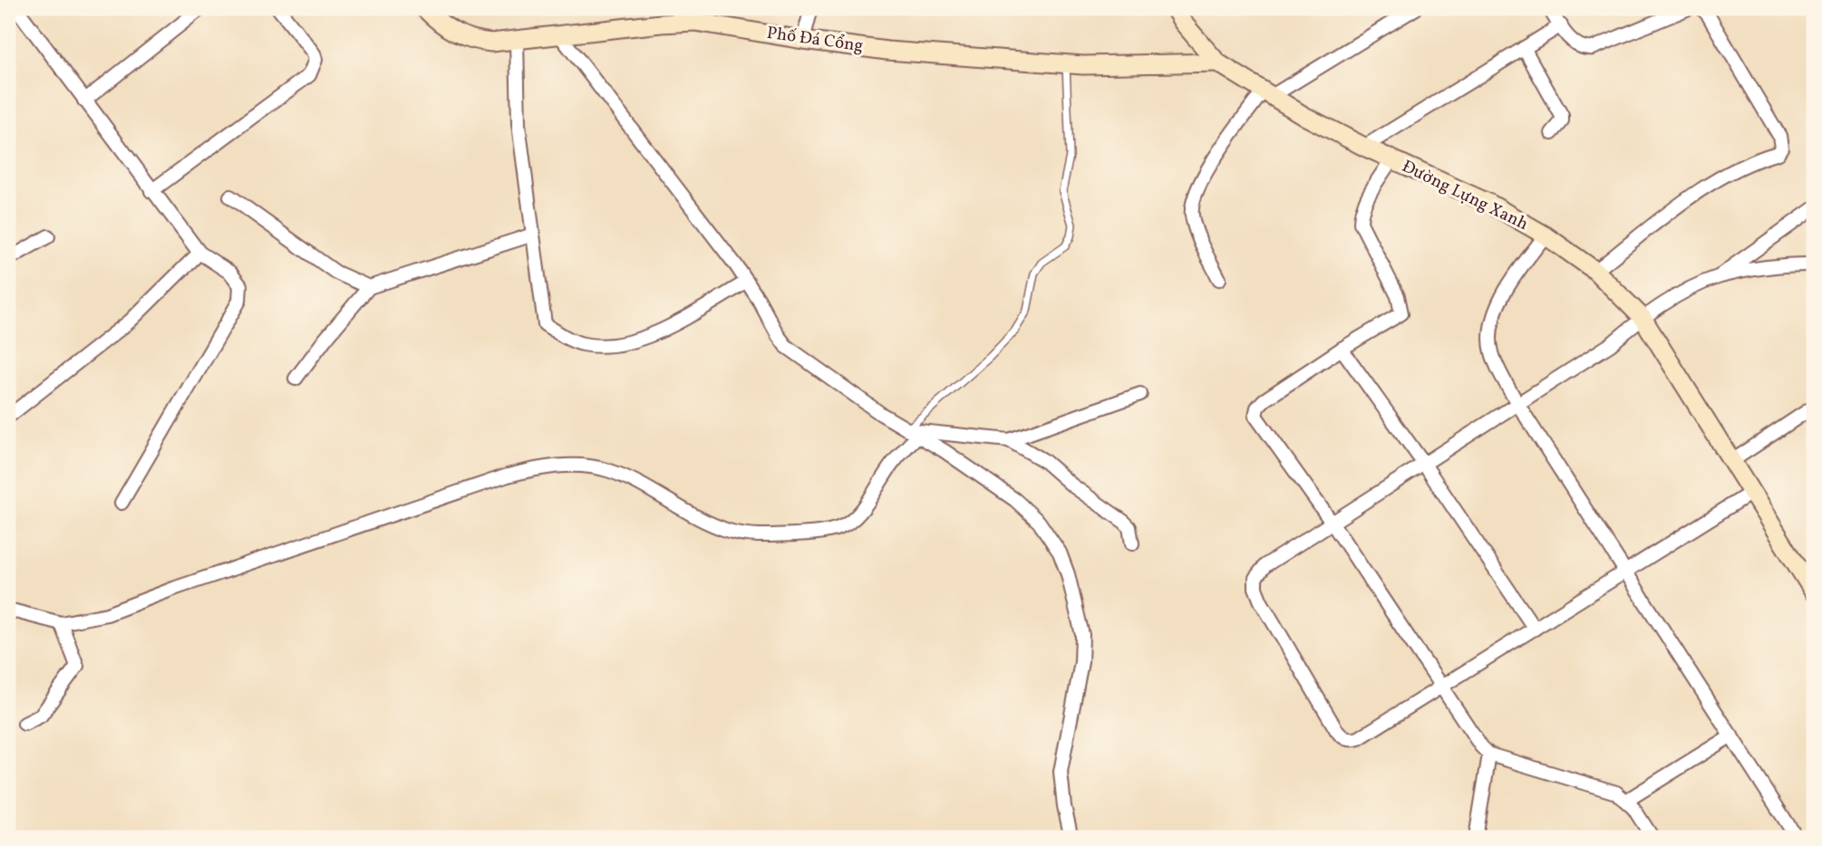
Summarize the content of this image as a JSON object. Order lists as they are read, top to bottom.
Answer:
{
  "streets": {
    "main road": ["Phố Đá Cổng", "Đường Lựng Xanh"]
  },
  "crossings": [
    ["Phố Đá Cổng", "Đường Lựng Xanh"]
  ]
}
